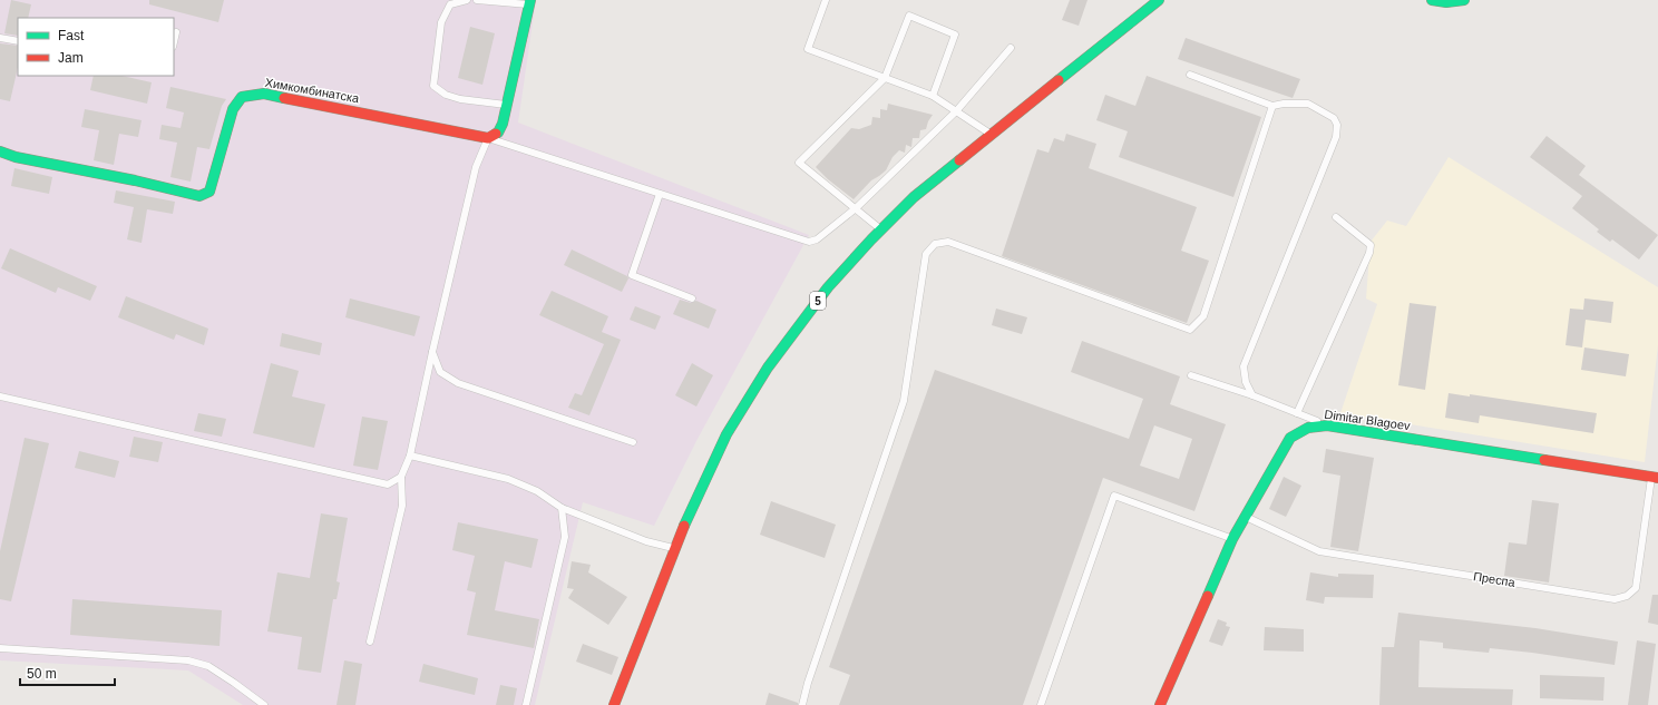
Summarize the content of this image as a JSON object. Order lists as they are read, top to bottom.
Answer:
{
  "streets": {
    "street": ["Химкомбинатска", "5", "Dimitar Blagoev"],
    "lane": ["Преспа"]
  },
  "crossings": [
    ["Dimitar Blagoev", "Преспа"]
  ],
  "legend": ["Fast", "Jam"],
  "scale_bar": "50 m"
}
